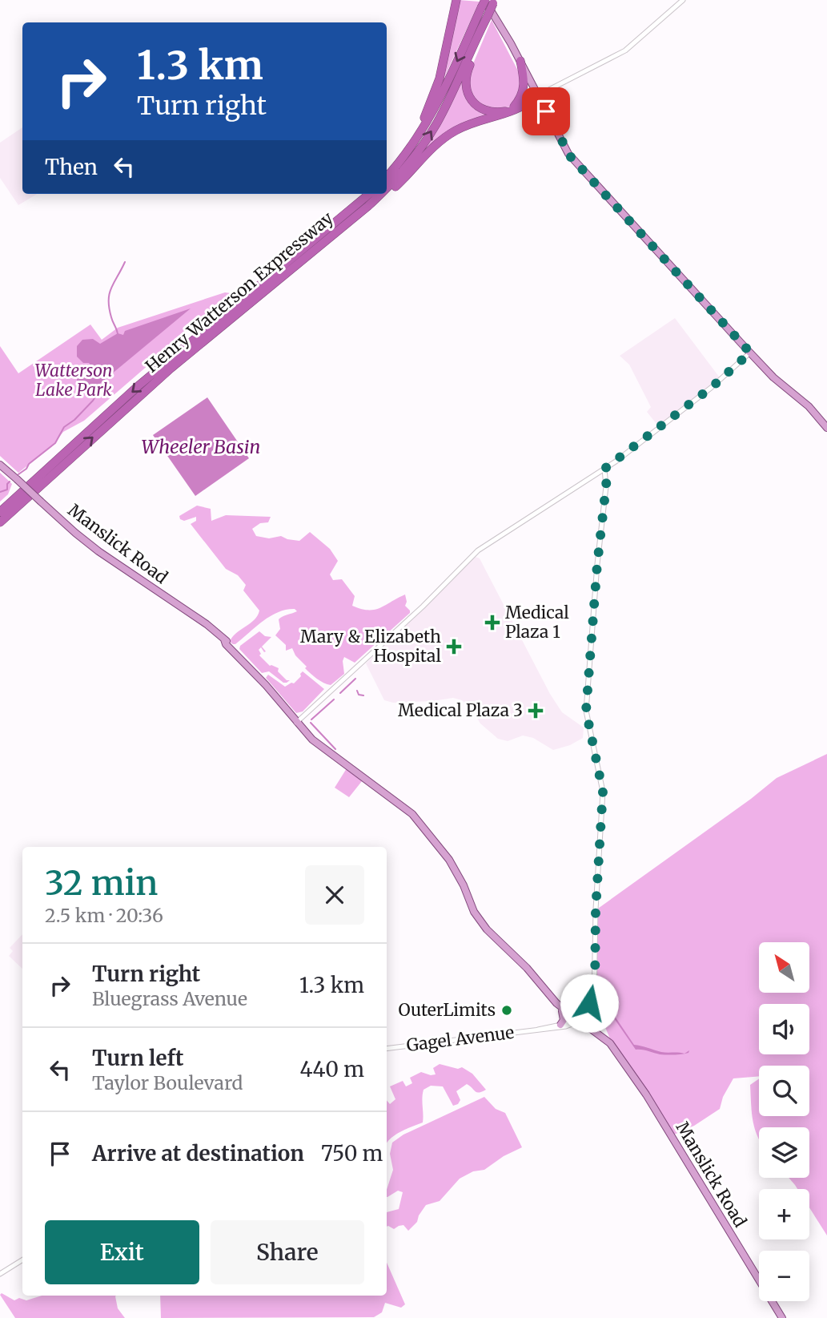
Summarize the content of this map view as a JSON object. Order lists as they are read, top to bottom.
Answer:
{
  "streets": {
    "highway": ["Henry Watterson Expressway"],
    "main road": ["Manslick Road"],
    "street": ["Gagel Avenue"]
  },
  "crossings": [
    ["Manslick Road", "Gagel Avenue"]
  ],
  "water": ["Wheeler Basin"],
  "parks": ["Watterson Lake Park"],
  "places": {
    "health": ["Medical Plaza 1", "Mary & Elizabeth Hospital", "Medical Plaza 3"],
    "other": ["OuterLimits"]
  },
  "north": "top left",
  "page": {
    "turn": ["1.3 km", "Turn right"],
    "then": "Then",
    "heading": ["32 min", "2.5 km · 20:36"],
    "map_buttons": ["+", "−"],
    "list": [
      {
        "name": "Turn right",
        "note": "Bluegrass Avenue",
        "value": "1.3 km"
      },
      {
        "name": "Turn left",
        "note": "Taylor Boulevard",
        "value": "440 m"
      },
      {
        "name": "Arrive at destination",
        "value": "750 m"
      }
    ],
    "buttons": ["Exit", "Share"]
  }
}
